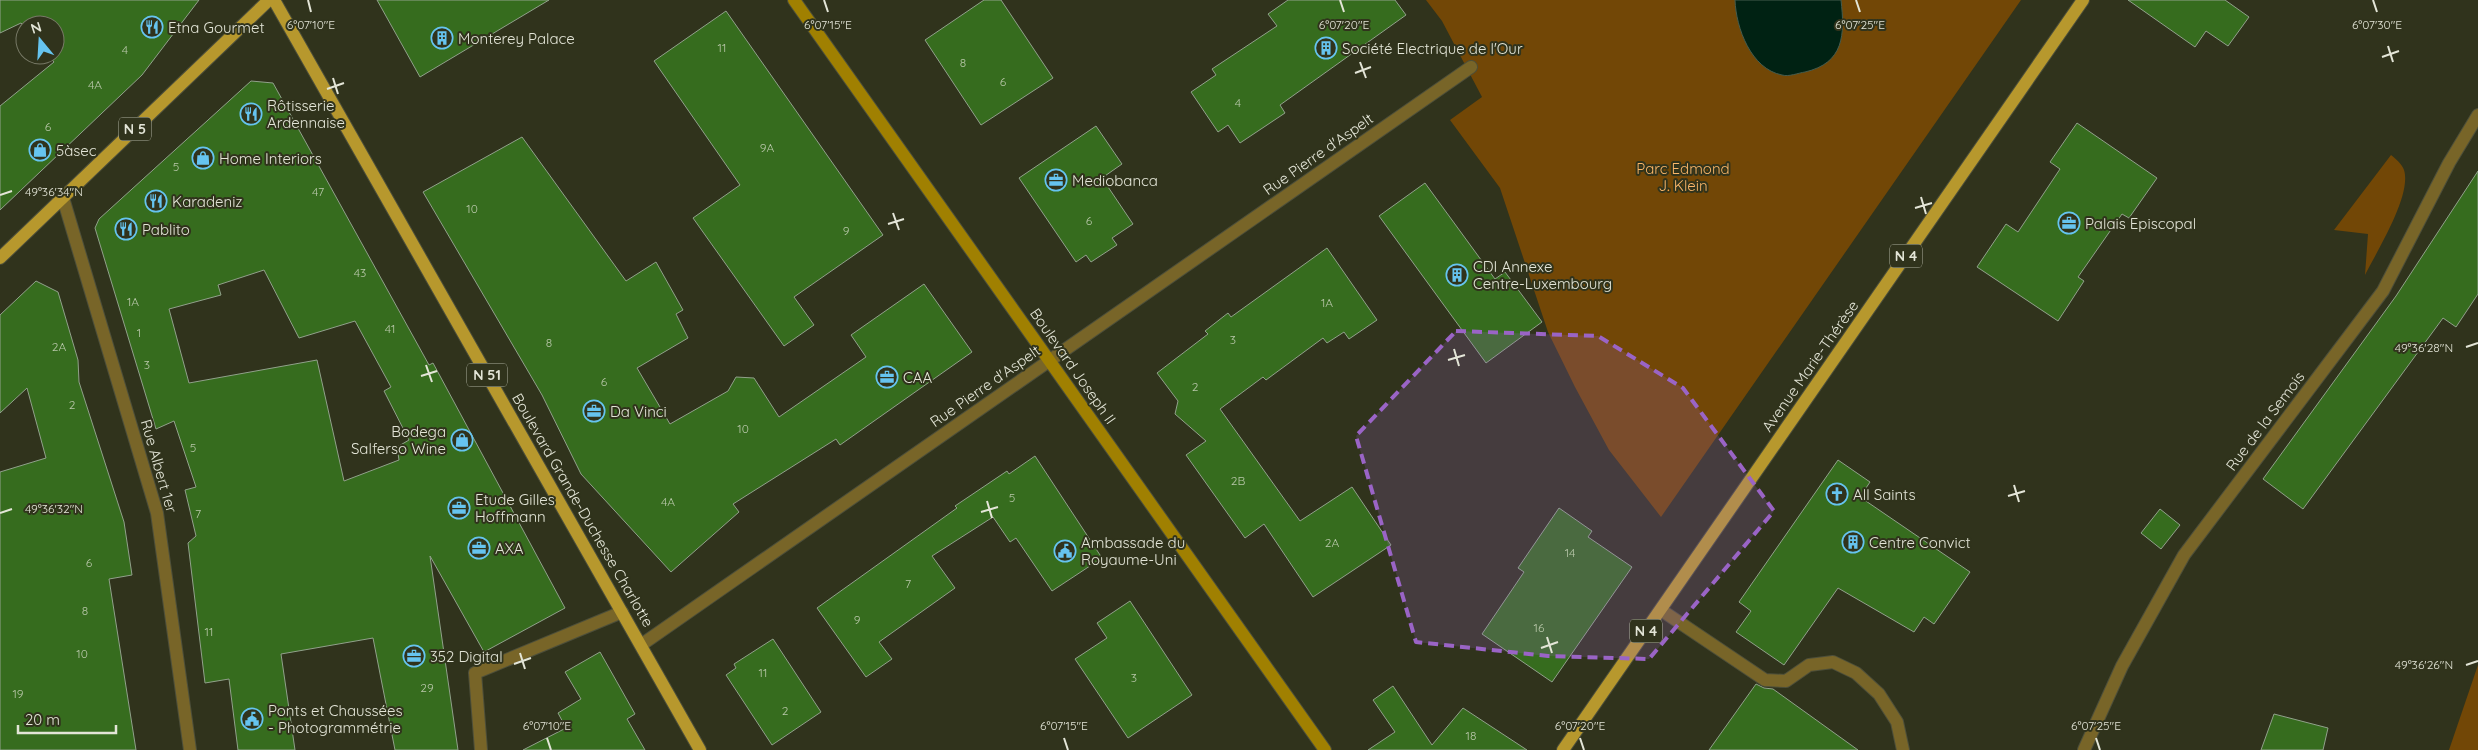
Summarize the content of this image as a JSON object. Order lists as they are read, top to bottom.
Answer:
{
  "streets": {
    "main road": [
      "N 5",
      "N 4",
      "Boulevard Joseph II",
      "Avenue Marie-Thérèse",
      "N 51",
      "Boulevard Grande-Duchesse Charlotte"
    ],
    "street": ["Rue Pierre d'Aspelt", "Rue de la Semois", "Rue Albert 1er"]
  },
  "crossings": [
    ["N 5", "Rue Albert 1er"],
    ["Rue Pierre d'Aspelt", "Boulevard Joseph II"],
    ["Rue Pierre d'Aspelt", "Boulevard Grande-Duchesse Charlotte"]
  ],
  "parks": ["Parc Edmond J. Klein"],
  "places": {
    "restaurant": [
      "Etna Gourmet",
      "Rôtisserie Ardennaise",
      "Karadeniz",
      "Pablito"
    ],
    "building": [
      "Monterey Palace",
      "Société Electrique de l'Our",
      "CDI Annexe Centre-Luxembourg",
      "Centre Convict"
    ],
    "shop": ["5àsec", "Home Interiors", "Bodega Salferso Wine"],
    "office": [
      "Mediobanca",
      "Palais Episcopal",
      "CAA",
      "Da Vinci",
      "Etude Gilles Hoffmann",
      "AXA",
      "352 Digital"
    ],
    "church": ["All Saints"],
    "public building": ["Ambassade du Royaume-Uni", "Ponts et Chaussées - Photogrammétrie"]
  },
  "house_numbers": [
    "11",
    "4",
    "8",
    "6",
    "4A",
    "4",
    "6",
    "9A",
    "5",
    "47",
    "10",
    "6",
    "9",
    "43",
    "1A",
    "1A",
    "41",
    "1",
    "3",
    "8",
    "2A",
    "3",
    "6",
    "2",
    "2",
    "10",
    "5",
    "2B",
    "5",
    "4A",
    "7",
    "2A",
    "14",
    "6",
    "7",
    "8",
    "9",
    "16",
    "11",
    "10",
    "11",
    "3",
    "29",
    "19",
    "2",
    "18"
  ],
  "scale_bar": "20 m",
  "north": "top",
  "coordinates": [
    "6°07'10\"E",
    "6°07'15\"E",
    "6°07'20\"E",
    "6°07'25\"E",
    "6°07'30\"E",
    "49°36'34\"N",
    "49°36'28\"N",
    "49°36'32\"N",
    "49°36'26\"N"
  ]
}
